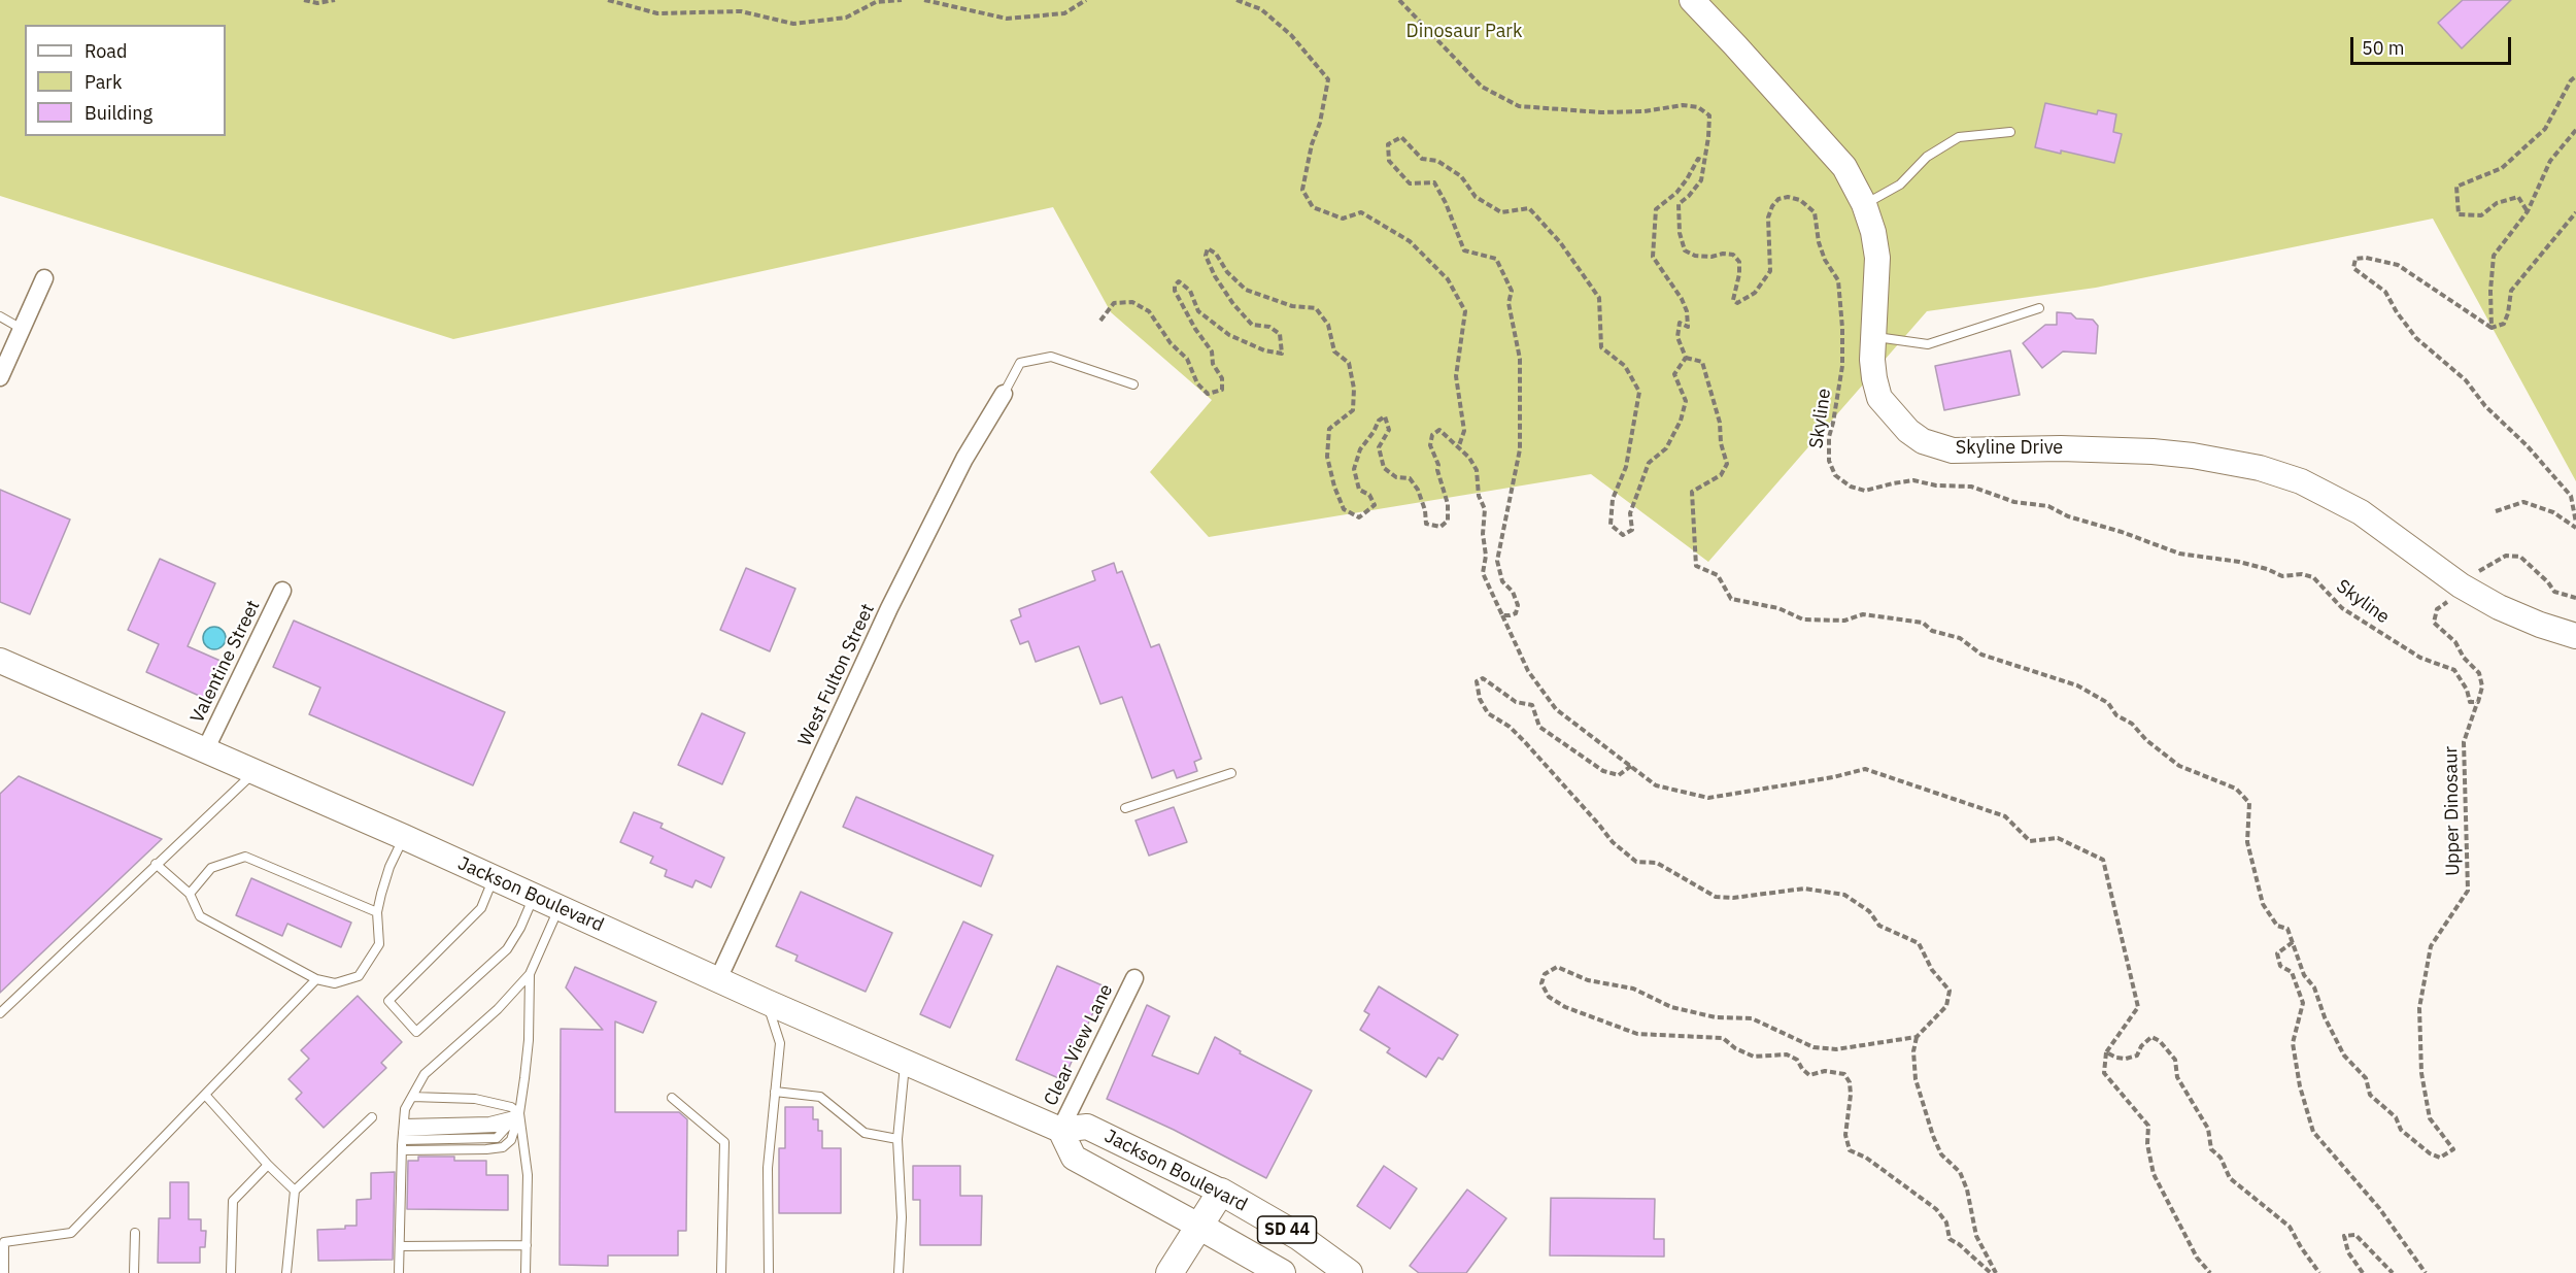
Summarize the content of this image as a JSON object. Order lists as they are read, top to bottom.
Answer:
{
  "streets": {
    "main road": ["Skyline Drive", "Jackson Boulevard", "SD 44"],
    "street": ["Valentine Street", "West Fulton Street", "Clear View Lane"],
    "path": ["Skyline", "Upper Dinosaur"]
  },
  "crossings": [
    ["Skyline", "Upper Dinosaur"],
    ["Valentine Street", "Jackson Boulevard"],
    ["West Fulton Street", "Jackson Boulevard"],
    ["Jackson Boulevard", "Clear View Lane"]
  ],
  "parks": ["Dinosaur Park"],
  "legend": ["Road", "Park", "Building"],
  "scale_bar": "50 m"
}
